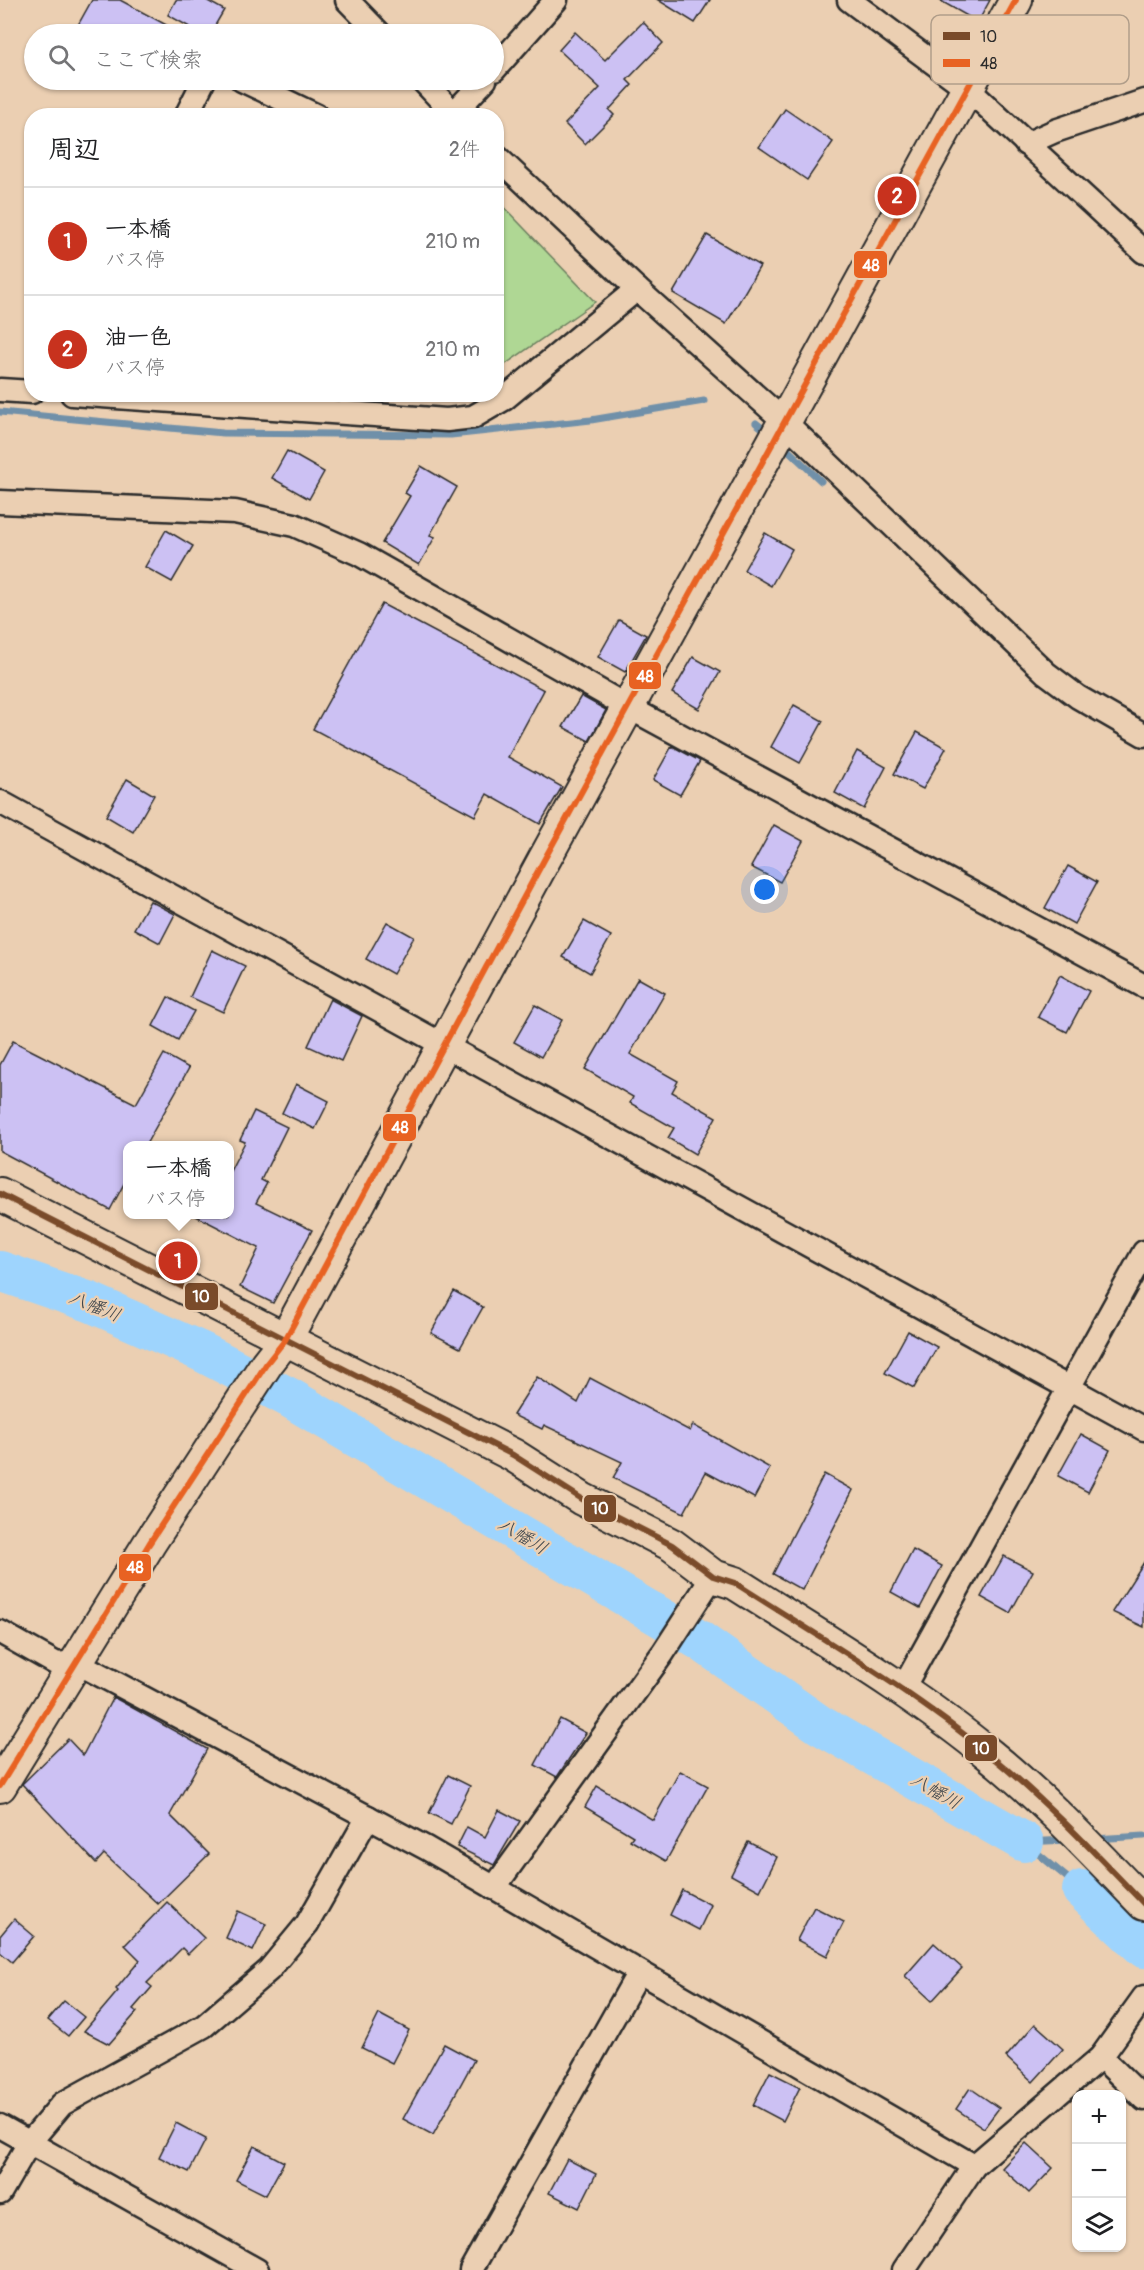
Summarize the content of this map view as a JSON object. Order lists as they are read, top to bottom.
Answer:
{
  "water": ["八幡川"],
  "lines": ["transit line 48", "transit line 10"],
  "legend": ["10", "48"],
  "page": {
    "search": "ここで検索",
    "heading": ["周辺", "2件"],
    "pins": ["2", "1"],
    "list": [
      {
        "mark": "1",
        "name": "一本橋",
        "note": "バス停",
        "value": "210 m"
      },
      {
        "mark": "2",
        "name": "油一色",
        "note": "バス停",
        "value": "210 m"
      }
    ],
    "popup": ["一本橋", "バス停"],
    "map_buttons": ["+", "−"]
  }
}
